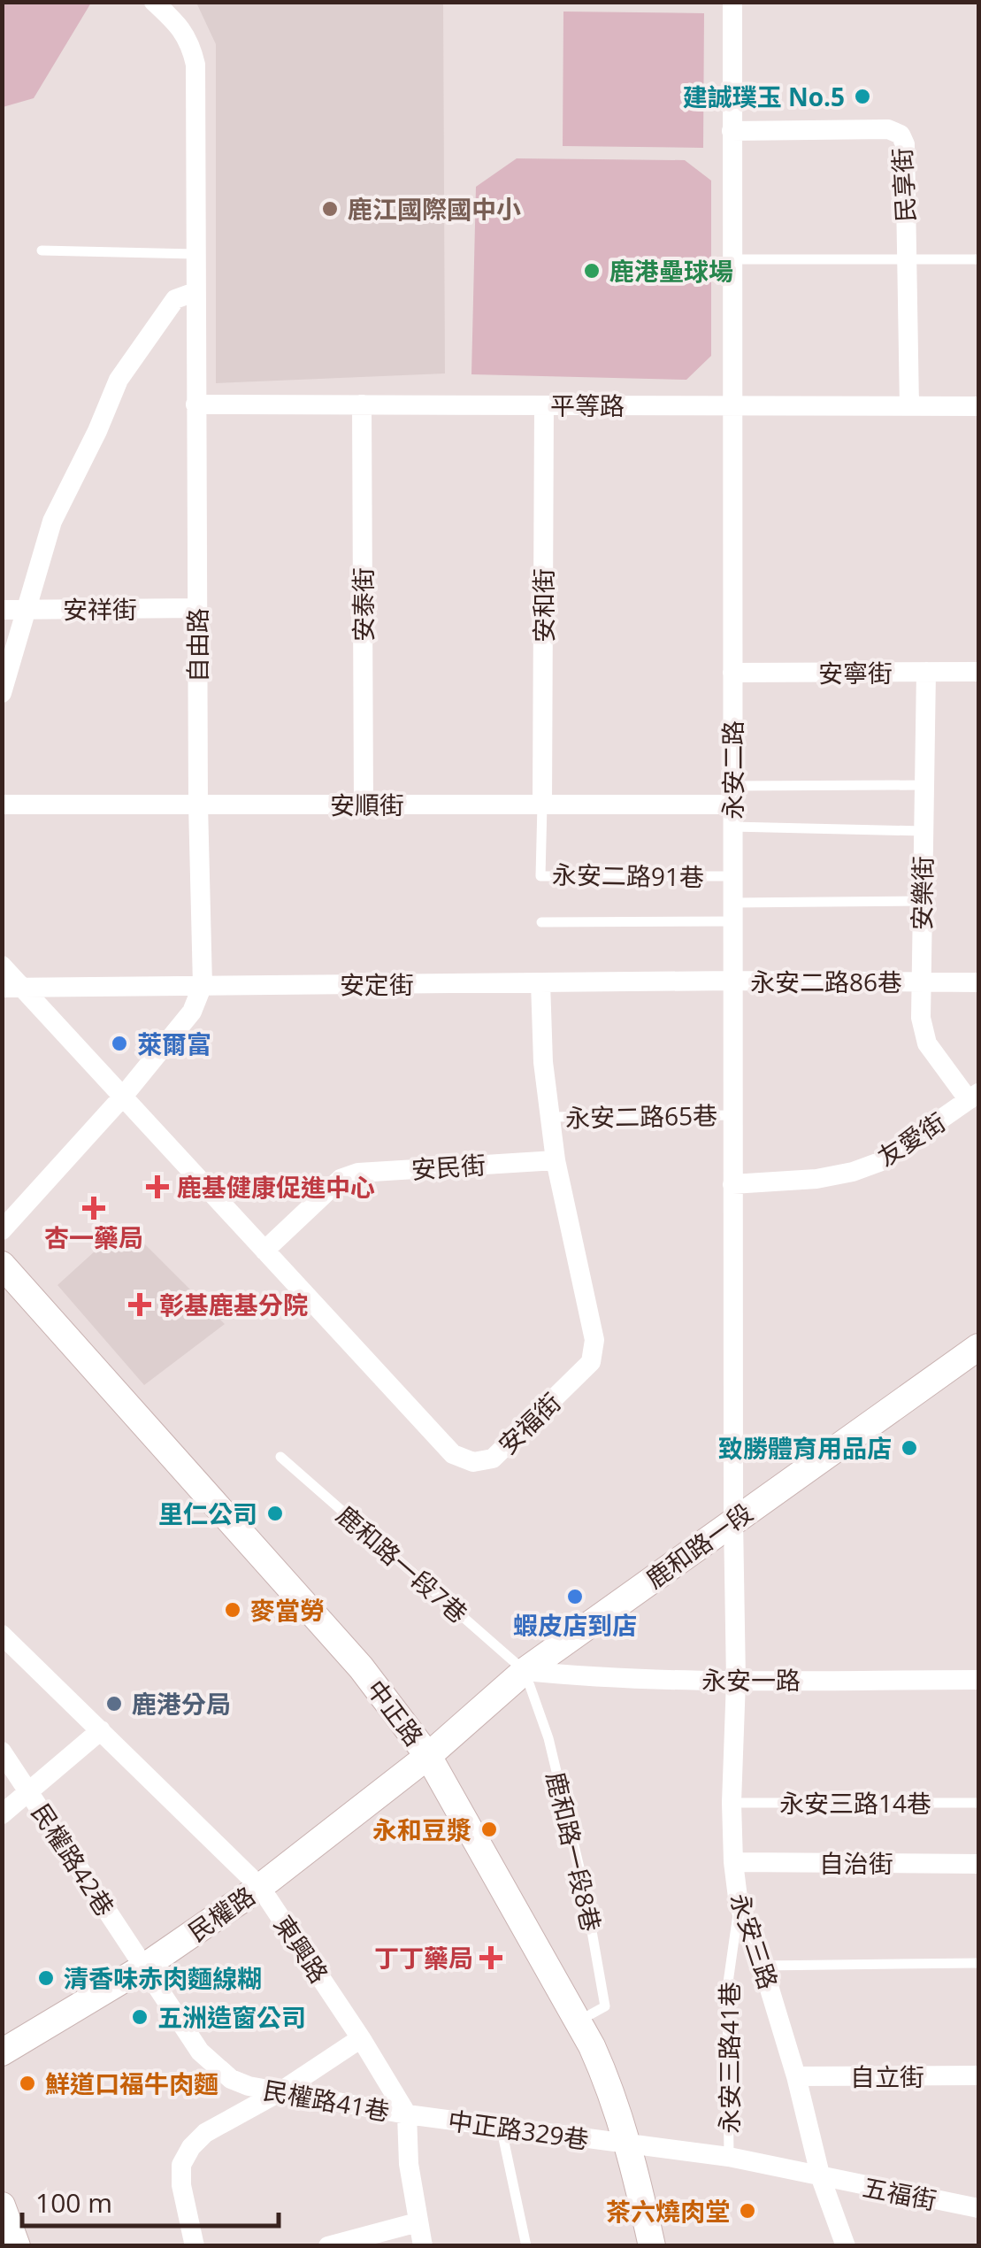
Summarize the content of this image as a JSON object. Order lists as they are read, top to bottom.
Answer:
{
  "streets": {
    "main road": ["鹿和路一段", "中正路", "民權路"],
    "street": [
      "民享街",
      "平等路",
      "安泰街",
      "安和街",
      "安祥街",
      "自由路",
      "安寧街",
      "永安二路",
      "安順街",
      "安樂街",
      "永安二路86巷",
      "安定街",
      "友愛街",
      "安民街",
      "安福街",
      "永安一路",
      "民權路42巷",
      "自治街",
      "永安三路",
      "東興路",
      "自立街",
      "民權路41巷",
      "中正路329巷",
      "五福街"
    ],
    "lane": [
      "永安二路91巷",
      "永安二路65巷",
      "鹿和路一段7巷",
      "永安三路14巷",
      "鹿和路一段8巷",
      "永安三路41巷"
    ]
  },
  "crossings": [
    ["民享街", "平等路"],
    ["民享街", "永安二路"],
    ["平等路", "安泰街"],
    ["平等路", "安和街"],
    ["平等路", "自由路"],
    ["平等路", "永安二路"],
    ["安泰街", "安順街"],
    ["安和街", "安順街"],
    ["安和街", "永安二路91巷"],
    ["安祥街", "自由路"],
    ["自由路", "安順街"],
    ["自由路", "安定街"],
    ["自由路", "安福街"],
    ["安寧街", "永安二路"],
    ["安寧街", "安樂街"],
    ["永安二路", "安順街"],
    ["永安二路", "永安二路91巷"],
    ["永安二路", "永安二路86巷"],
    ["永安二路", "安定街"],
    ["永安二路", "永安二路65巷"],
    ["永安二路", "友愛街"],
    ["永安二路", "鹿和路一段"],
    ["永安二路", "永安三路"],
    ["安順街", "永安二路91巷"],
    ["安樂街", "永安二路86巷"],
    ["安樂街", "友愛街"],
    ["永安二路86巷", "安定街"],
    ["安定街", "安福街"],
    ["永安二路65巷", "安福街"],
    ["安民街", "安福街"],
    ["鹿和路一段", "鹿和路一段7巷"],
    ["鹿和路一段", "永安一路"],
    ["鹿和路一段", "中正路"],
    ["鹿和路一段", "鹿和路一段8巷"],
    ["鹿和路一段", "民權路"],
    ["鹿和路一段", "永安三路"],
    ["鹿和路一段7巷", "永安一路"],
    ["鹿和路一段7巷", "鹿和路一段8巷"],
    ["永安一路", "鹿和路一段8巷"],
    ["永安一路", "永安三路"],
    ["中正路", "鹿和路一段8巷"],
    ["中正路", "民權路"],
    ["中正路", "中正路329巷"],
    ["永安三路14巷", "永安三路"],
    ["民權路42巷", "民權路"],
    ["民權路42巷", "民權路41巷"],
    ["自治街", "永安三路"],
    ["民權路", "東興路"],
    ["民權路", "民權路41巷"],
    ["永安三路", "永安三路41巷"],
    ["永安三路", "自立街"],
    ["永安三路", "五福街"],
    ["東興路", "民權路41巷"],
    ["東興路", "中正路329巷"],
    ["永安三路41巷", "中正路329巷"],
    ["永安三路41巷", "五福街"],
    ["民權路41巷", "中正路329巷"],
    ["中正路329巷", "五福街"]
  ],
  "places": {
    "other": [
      "建誠璞玉 No.5",
      "鹿江國際國中小",
      "鹿港壘球場",
      "萊爾富",
      "致勝體育用品店",
      "里仁公司",
      "蝦皮店到店",
      "麥當勞",
      "鹿港分局",
      "永和豆漿",
      "清香味赤肉麵線糊",
      "五洲造窗公司",
      "鮮道口福牛肉麵",
      "茶六燒肉堂"
    ],
    "health": [
      "鹿基健康促進中心",
      "杏一藥局",
      "彰基鹿基分院",
      "丁丁藥局"
    ]
  },
  "scale_bar": "100 m"
}
